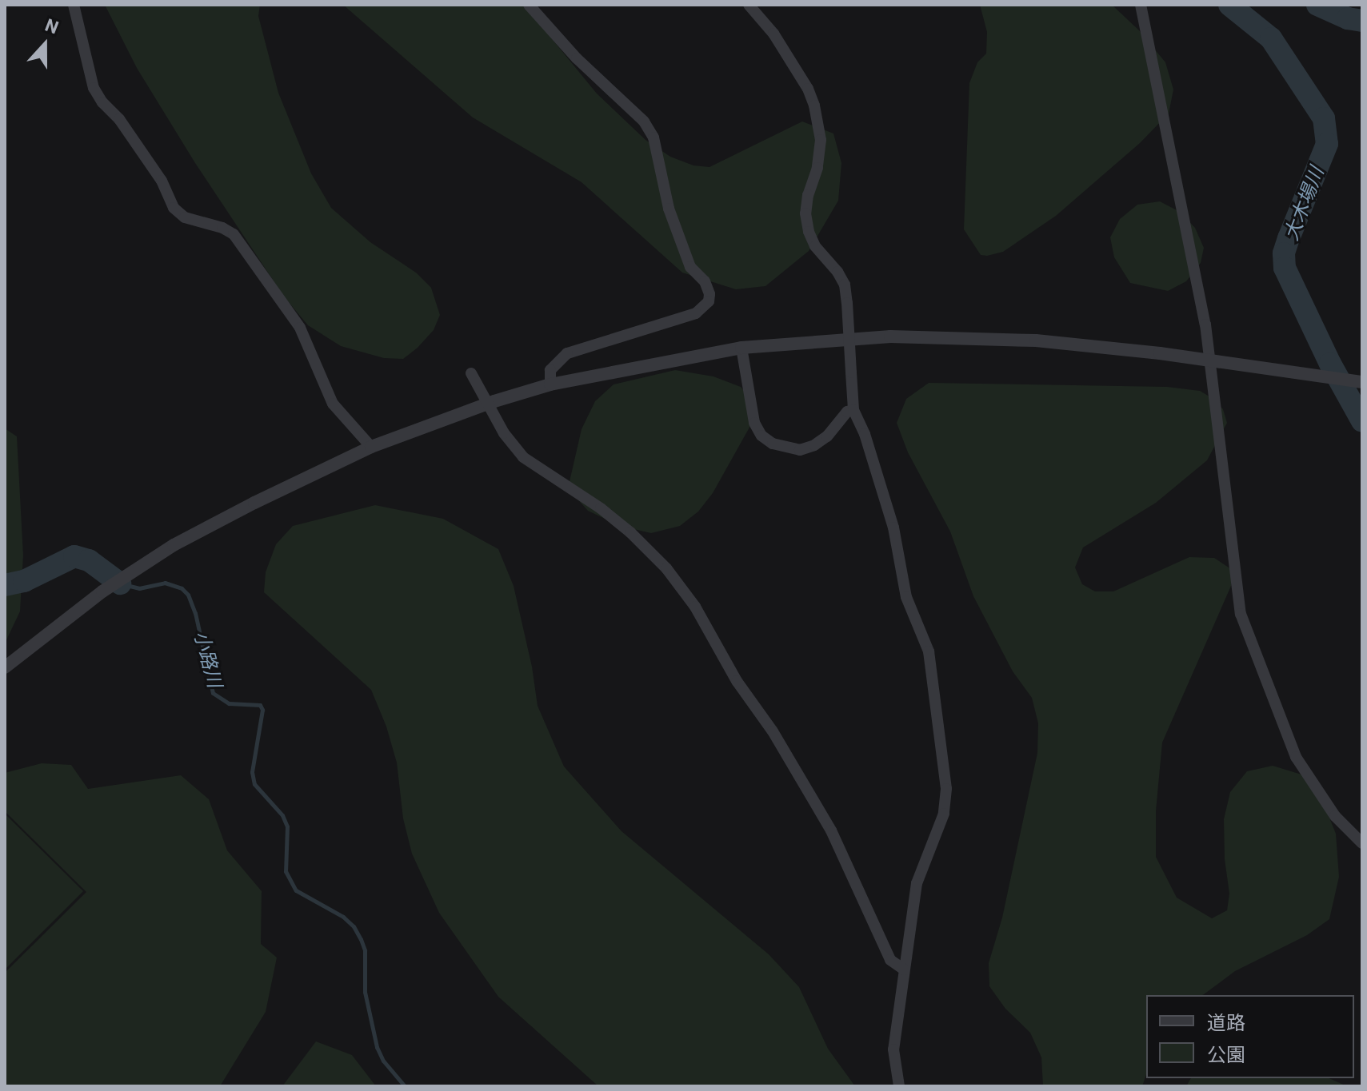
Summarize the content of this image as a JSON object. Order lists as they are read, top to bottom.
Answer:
{
  "water": ["大木場川", "小路川"],
  "legend": ["道路", "公園"],
  "north": "top"
}
